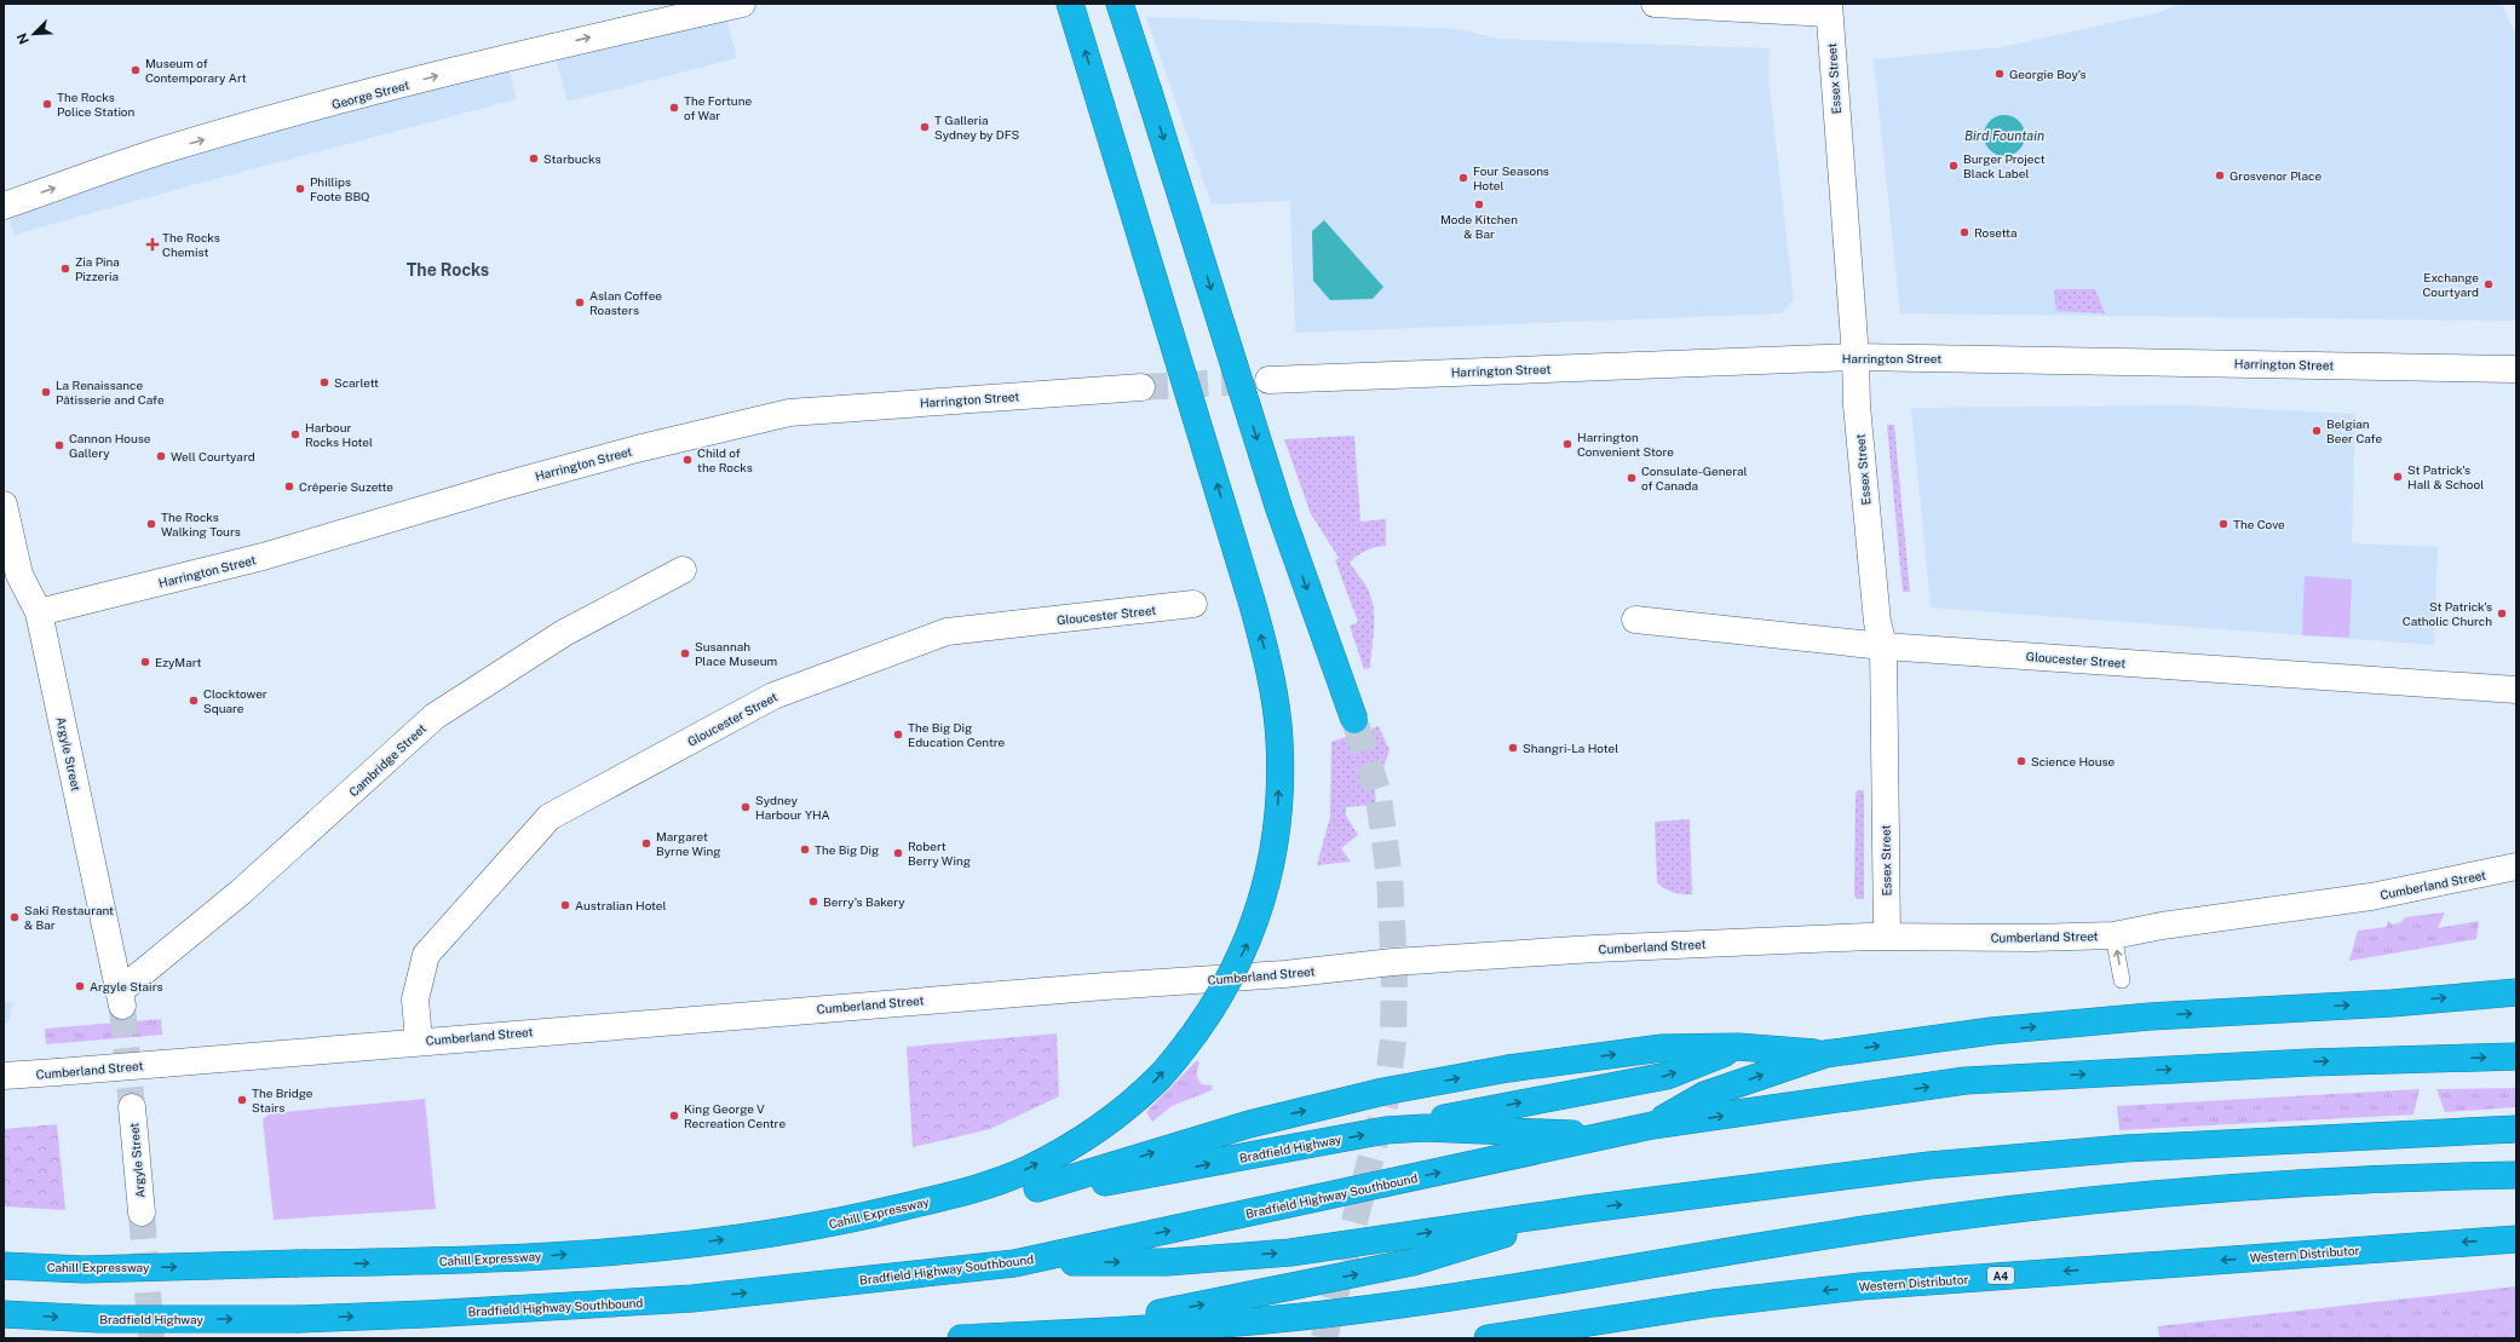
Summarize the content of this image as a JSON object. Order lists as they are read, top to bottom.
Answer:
{
  "streets": {
    "highway": [
      "Bradfield Highway",
      "Bradfield Highway Southbound",
      "Cahill Expressway",
      "Western Distributor",
      "A4"
    ],
    "street": [
      "Essex Street",
      "George Street",
      "Harrington Street",
      "Gloucester Street",
      "Argyle Street",
      "Cambridge Street",
      "Cumberland Street"
    ]
  },
  "crossings": [
    ["Essex Street", "Harrington Street"],
    ["Essex Street", "Gloucester Street"],
    ["Essex Street", "Cumberland Street"],
    ["Harrington Street", "Argyle Street"],
    ["Gloucester Street", "Cumberland Street"],
    ["Argyle Street", "Cambridge Street"],
    ["Bradfield Highway", "Bradfield Highway Southbound"],
    ["Bradfield Highway", "Cahill Expressway"]
  ],
  "one_way": ["George Street", "Cahill Expressway"],
  "districts": ["The Rocks"],
  "water": ["Bird Fountain"],
  "places": {
    "other": [
      "Museum of Contemporary Art",
      "Georgie Boy’s",
      "The Rocks Police Station",
      "The Fortune of War",
      "T Galleria Sydney by DFS",
      "Starbucks",
      "Burger Project Black Label",
      "Grosvenor Place",
      "Four Seasons Hotel",
      "Phillips Foote BBQ",
      "Mode Kitchen & Bar",
      "Rosetta",
      "Zia Pina Pizzeria",
      "Exchange Courtyard",
      "Aslan Coffee Roasters",
      "Scarlett",
      "La Renaissance Pâtisserie and Cafe",
      "Belgian Beer Cafe",
      "Harbour Rocks Hotel",
      "Harrington Convenient Store",
      "Cannon House Gallery",
      "Well Courtyard",
      "Child of the Rocks",
      "St Patrick's Hall & School",
      "Consulate-General of Canada",
      "Crêperie Suzette",
      "The Rocks Walking Tours",
      "The Cove",
      "St Patrick's Catholic Church",
      "Susannah Place Museum",
      "EzyMart",
      "Clocktower Square",
      "The Big Dig Education Centre",
      "Shangri-La Hotel",
      "Science House",
      "Sydney Harbour YHA",
      "Margaret Byrne Wing",
      "The Big Dig",
      "Robert Berry Wing",
      "Berry's Bakery",
      "Australian Hotel",
      "Saki Restaurant & Bar",
      "Argyle Stairs",
      "The Bridge Stairs",
      "King George V Recreation Centre"
    ],
    "health": ["The Rocks Chemist"]
  },
  "north": "bottom left"
}
